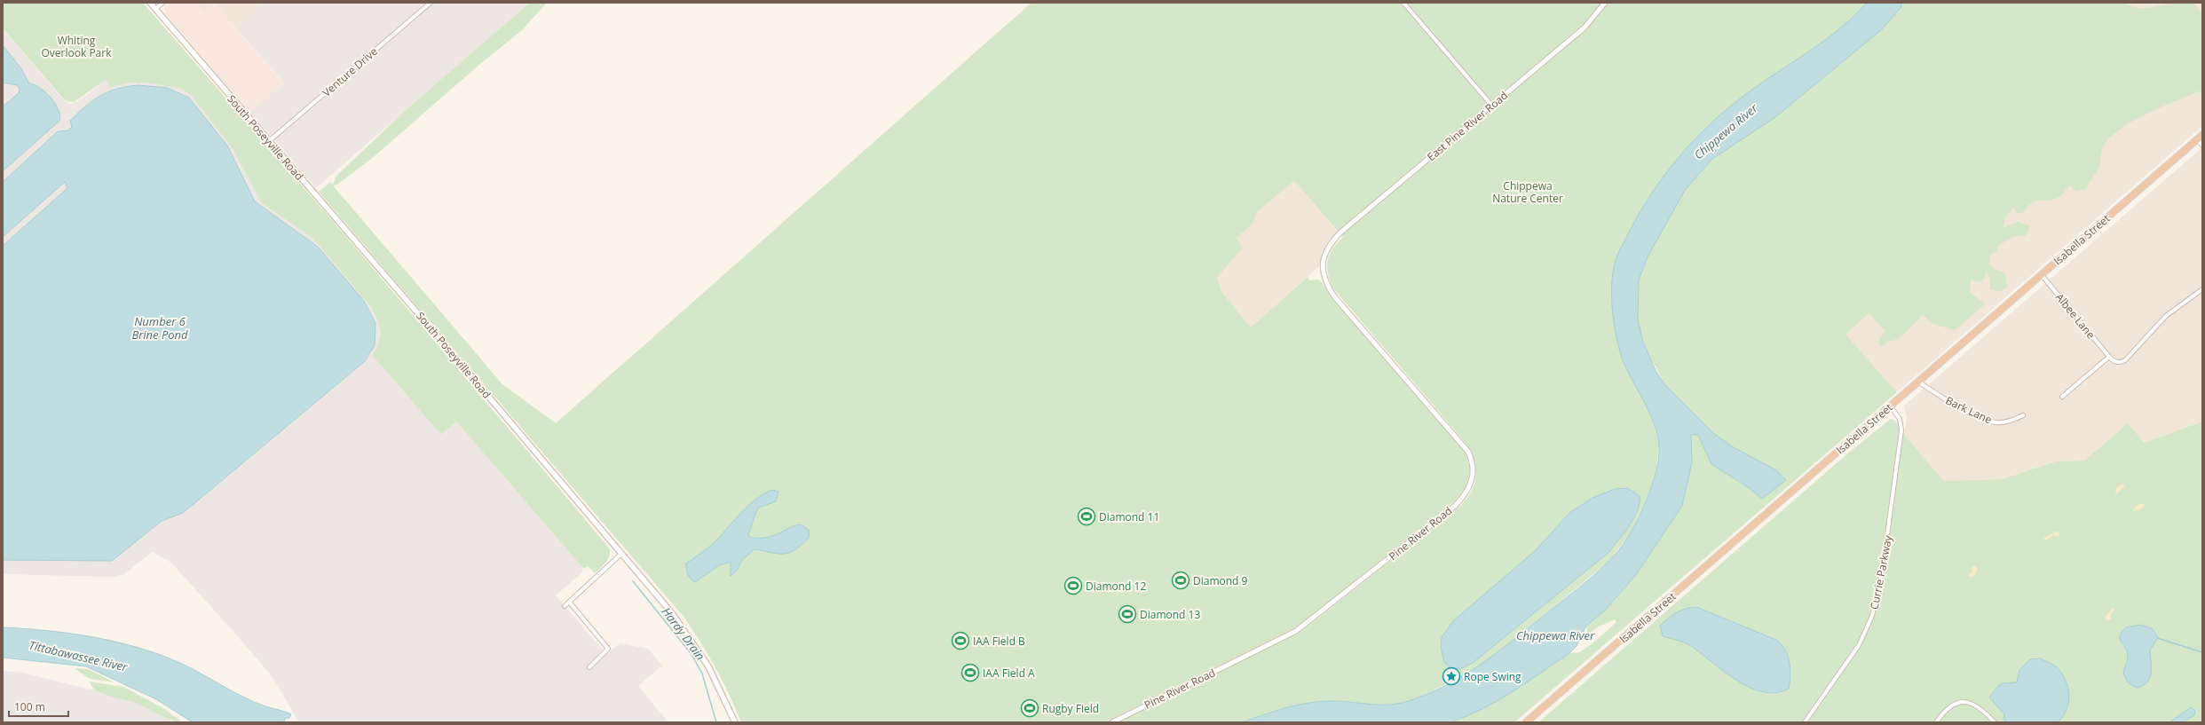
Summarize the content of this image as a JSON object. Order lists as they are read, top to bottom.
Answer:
{
  "streets": {
    "highway": ["Isabella Street"],
    "main road": ["South Poseyville Road"],
    "street": [
      "Venture Drive",
      "East Pine River Road",
      "Albee Lane",
      "Bark Lane",
      "Pine River Road",
      "Currie Parkway"
    ]
  },
  "crossings": [
    ["Venture Drive", "South Poseyville Road"],
    ["East Pine River Road", "Pine River Road"],
    ["Isabella Street", "Albee Lane"],
    ["Isabella Street", "Bark Lane"],
    ["Isabella Street", "Currie Parkway"]
  ],
  "water": [
    "Chippewa River",
    "Number 6 Brine Pond",
    "Hardy Drain",
    "Tittabawassee River"
  ],
  "parks": ["Whiting Overlook Park", "Chippewa Nature Center"],
  "places": {
    "sports": [
      "Diamond 11",
      "Diamond 9",
      "Diamond 12",
      "Diamond 13",
      "IAA Field B",
      "IAA Field A",
      "Rugby Field"
    ],
    "place": ["Rope Swing"]
  },
  "scale_bar": "100 m"
}
